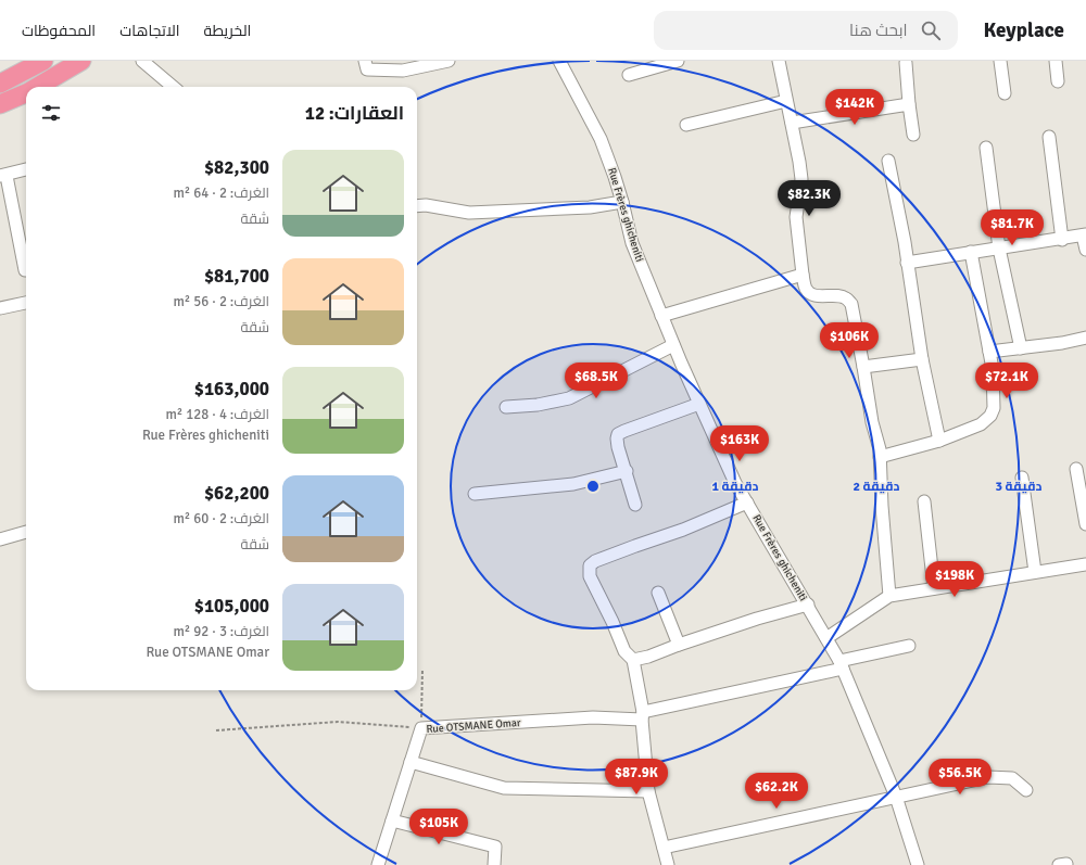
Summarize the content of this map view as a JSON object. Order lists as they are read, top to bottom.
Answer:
{
  "streets": {
    "street": ["Rue Frères ghicheniti", "Rue OTSMANE Omar"]
  },
  "crossings": [
    ["Rue Frères ghicheniti", "Rue OTSMANE Omar"]
  ],
  "page": {
    "header": "Keyplace",
    "search": "ابحث هنا",
    "nav": ["الخريطة", "الاتجاهات", "المحفوظات"],
    "heading": "العقارات: 12",
    "price": [
      "$142K",
      "$82.3K",
      "$81.7K",
      "$106K",
      "$68.5K",
      "$72.1K",
      "$163K",
      "$198K",
      "$87.9K",
      "$56.5K",
      "$62.2K",
      "$105K"
    ],
    "list": [
      {
        "name": "$82,300",
        "note": "الغرف: 2 · 64 m² · شقة"
      },
      {
        "name": "$81,700",
        "note": "الغرف: 2 · 56 m² · شقة"
      },
      {
        "name": "$163,000",
        "note": "الغرف: 4 · 128 m² · Rue Frères ghicheniti"
      },
      {
        "name": "$62,200",
        "note": "الغرف: 2 · 60 m² · شقة"
      },
      {
        "name": "$105,000",
        "note": "الغرف: 3 · 92 m² · Rue OTSMANE Omar"
      }
    ]
  },
  "rings": ["1 دقيقة", "2 دقيقة", "3 دقيقة"]
}
